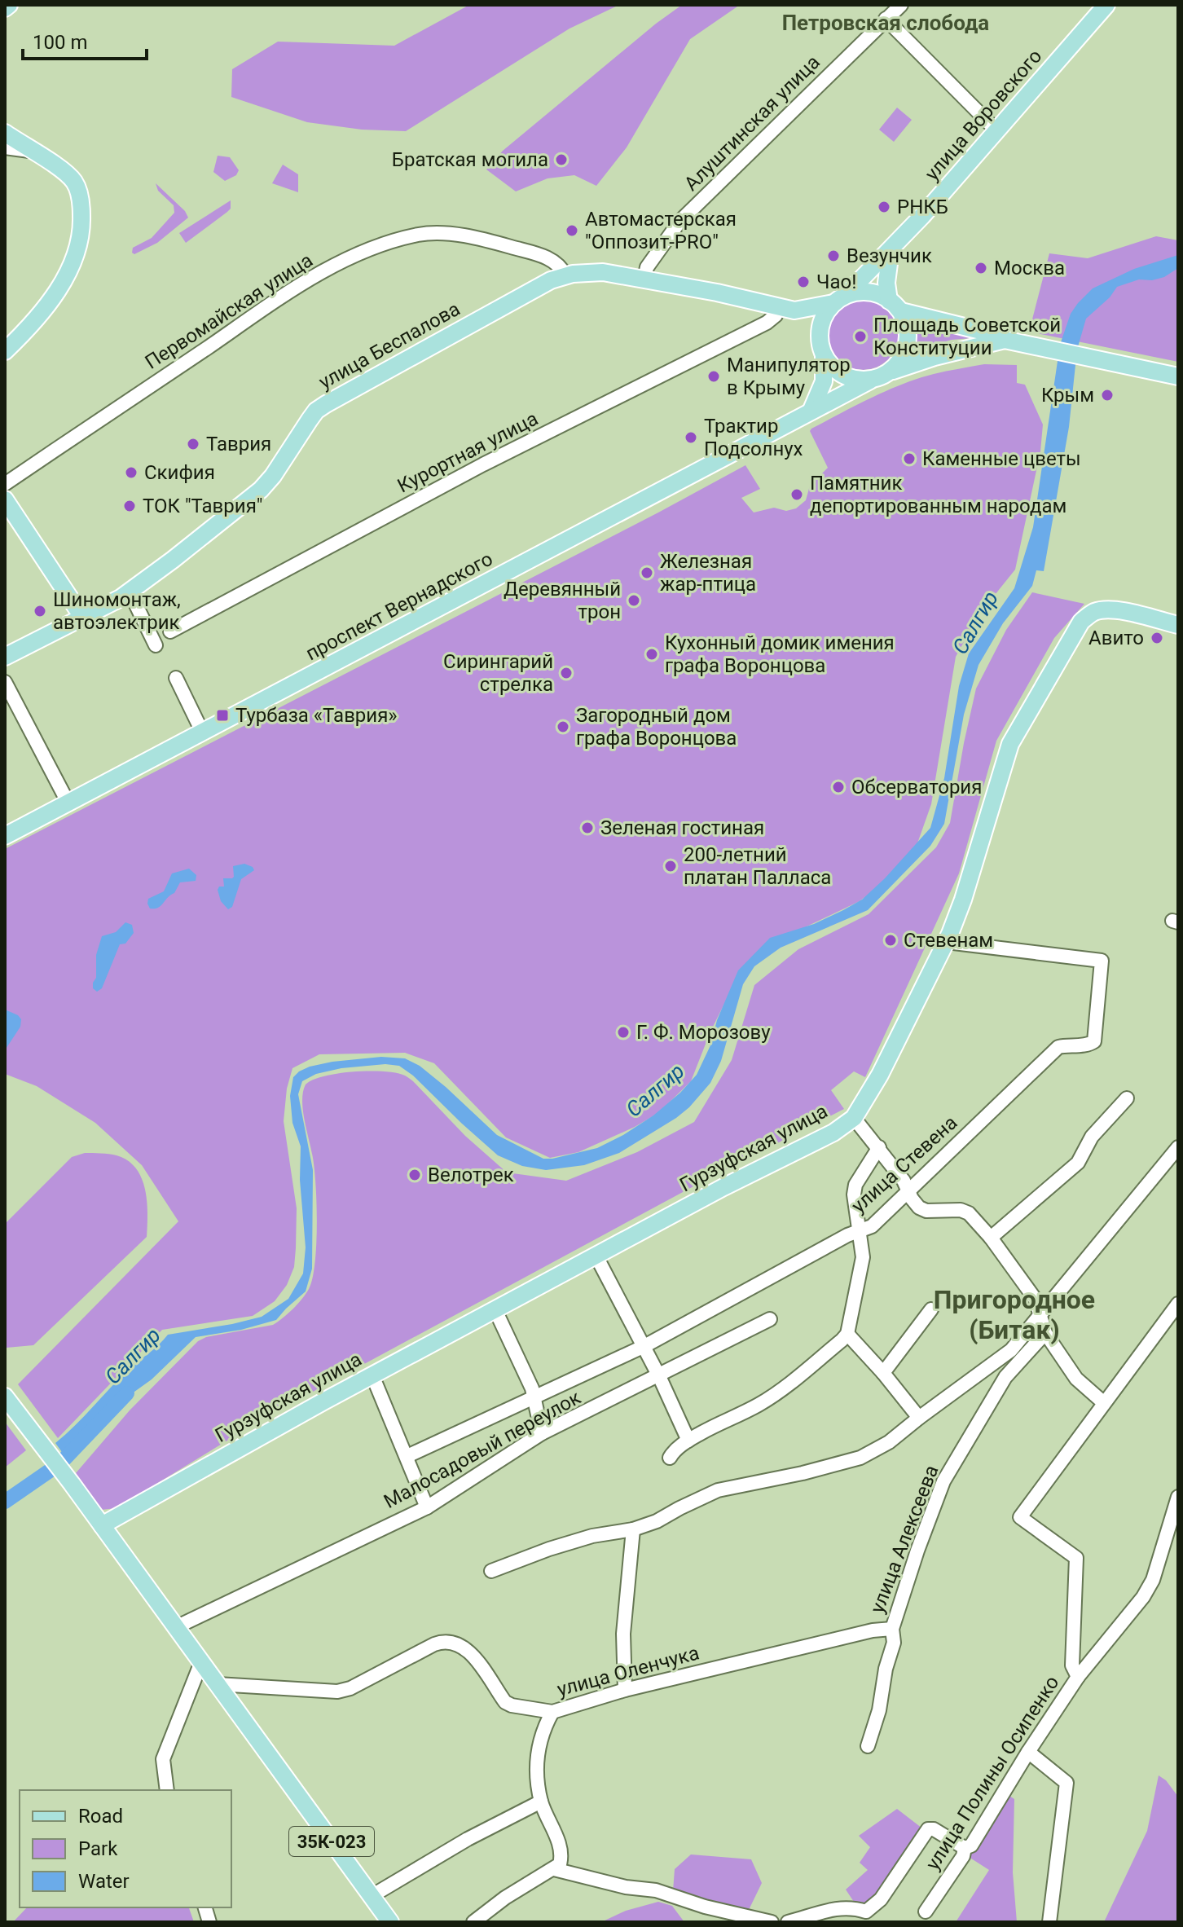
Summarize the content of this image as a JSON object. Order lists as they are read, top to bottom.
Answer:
{
  "streets": {
    "main road": [
      "улица Воровского",
      "улица Беспалова",
      "проспект Вернадского",
      "Гурзуфская улица",
      "35К-023"
    ],
    "street": [
      "Алуштинская улица",
      "Первомайская улица",
      "Курортная улица",
      "улица Стевена",
      "Малосадовый переулок",
      "улица Алексеева",
      "улица Оленчука",
      "улица Полины Осипенко"
    ]
  },
  "crossings": [
    ["улица Воровского", "улица Беспалова"],
    ["улица Воровского", "проспект Вернадского"],
    ["Алуштинская улица", "улица Беспалова"],
    ["Первомайская улица", "улица Беспалова"],
    ["улица Беспалова", "Курортная улица"],
    ["улица Беспалова", "проспект Вернадского"],
    ["Гурзуфская улица", "улица Стевена"],
    ["Гурзуфская улица", "35К-023"],
    ["Малосадовый переулок", "35К-023"],
    ["улица Алексеева", "улица Оленчука"],
    ["улица Оленчука", "35К-023"]
  ],
  "districts": ["Петровская слобода", "Пригородное (Битак)"],
  "water": ["Салгир"],
  "places": {
    "other": [
      "Братская могила",
      "РНКБ",
      "Автомастерская \"Оппозит-PRO\"",
      "Везунчик",
      "Москва",
      "Чао!",
      "Площадь Советской Конституции",
      "Манипулятор в Крыму",
      "Крым",
      "Трактир Подсолнух",
      "Таврия",
      "Каменные цветы",
      "Скифия",
      "Памятник депортированным народам",
      "ТОК \"Таврия\"",
      "Железная жар-птица",
      "Деревянный трон",
      "Шиномонтаж, автоэлектрик",
      "Авито",
      "Кухонный домик имения графа Воронцова",
      "Сирингарий стрелка",
      "Загородный дом графа Воронцова",
      "Обсерватория",
      "Зеленая гостиная",
      "200-летний платан Палласа",
      "Стевенам",
      "Г. Ф. Морозову",
      "Велотрек"
    ],
    "transit": ["Турбаза «Таврия»"]
  },
  "legend": ["Road", "Park", "Water"],
  "scale_bar": "100 m"
}
